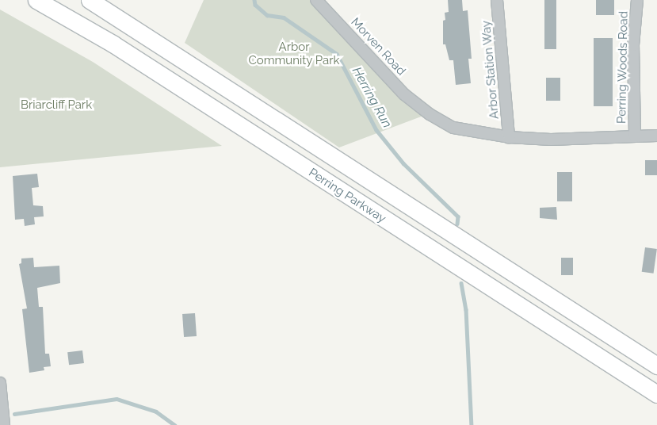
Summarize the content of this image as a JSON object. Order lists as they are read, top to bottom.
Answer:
{
  "streets": {
    "main road": ["Perring Parkway"],
    "street": ["Morven Road", "Perring Woods Road", "Arbor Station Way"]
  },
  "crossings": [
    ["Morven Road", "Perring Woods Road"],
    ["Morven Road", "Arbor Station Way"]
  ],
  "water": ["Herring Run"],
  "parks": ["Arbor Community Park", "Briarcliff Park"]
}
